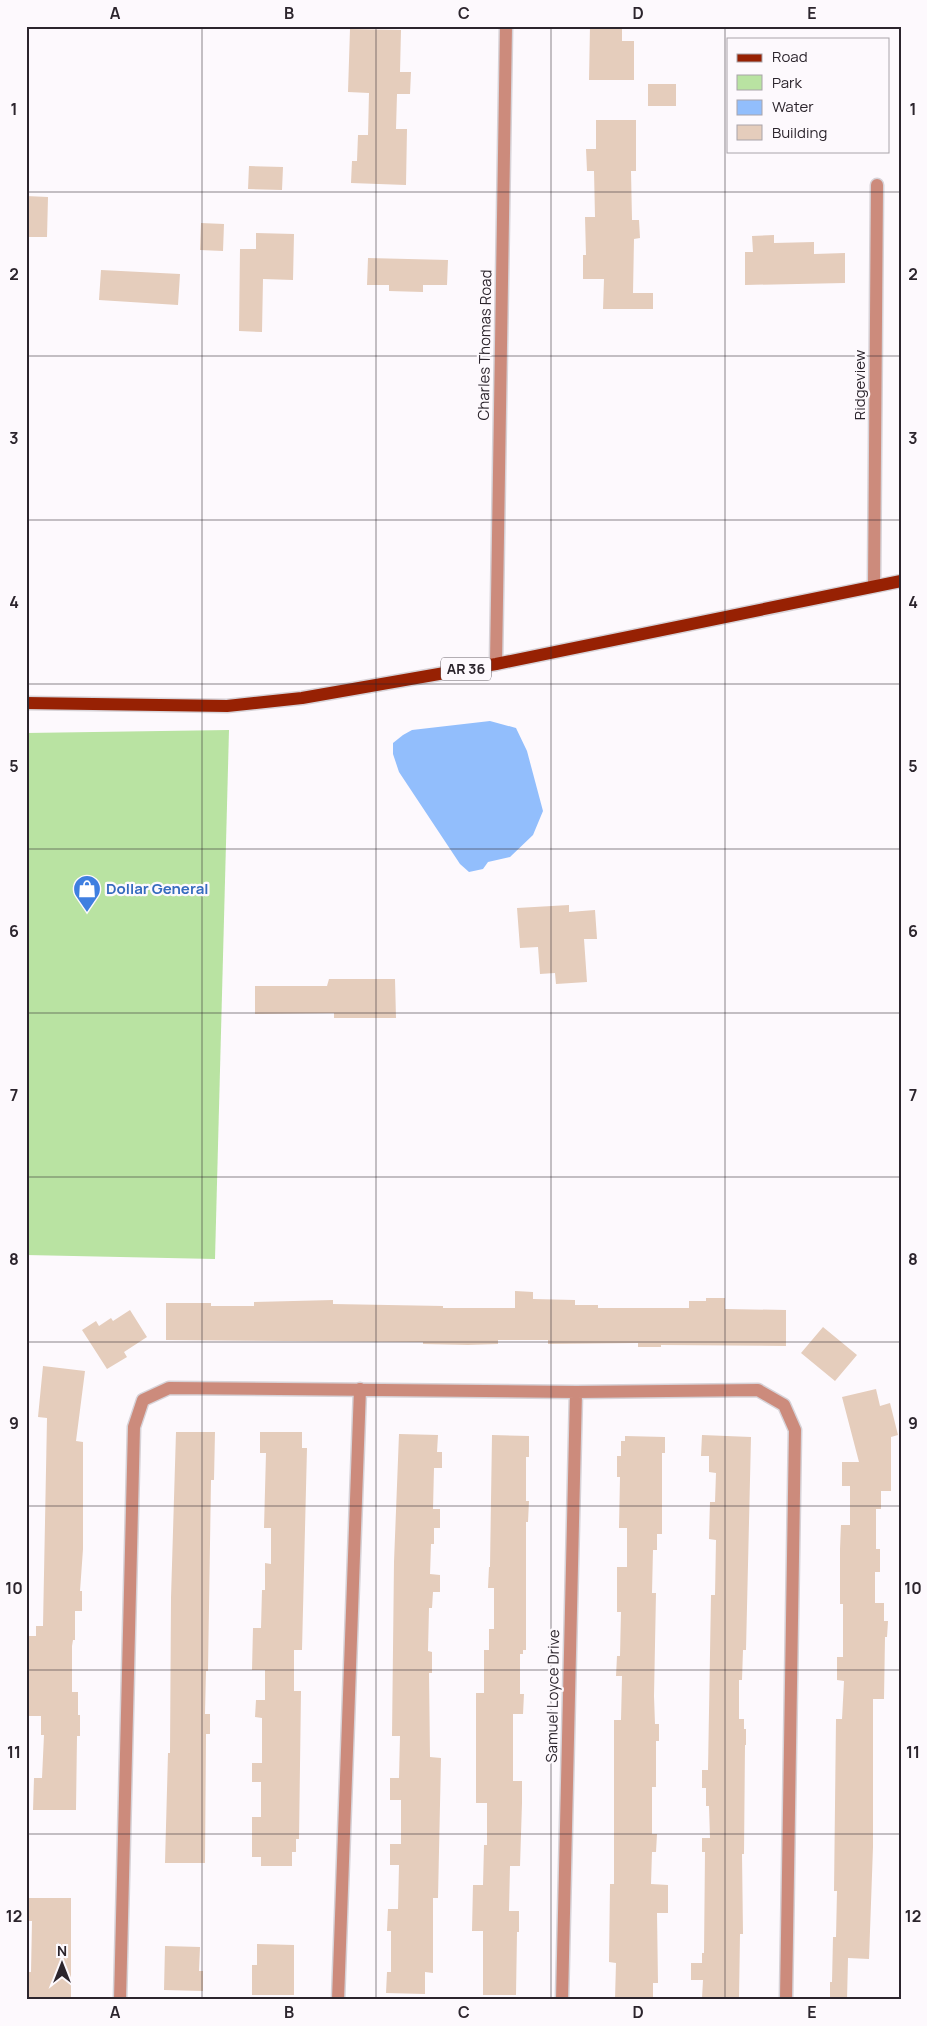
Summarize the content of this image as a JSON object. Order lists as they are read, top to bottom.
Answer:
{
  "streets": {
    "main road": ["AR 36"],
    "street": ["Charles Thomas Road", "Ridgeview", "Samuel Loyce Drive"]
  },
  "crossings": [
    ["Charles Thomas Road", "AR 36"],
    ["Ridgeview", "AR 36"]
  ],
  "places": {
    "shop": ["Dollar General"]
  },
  "legend": [
    "Road",
    "Park",
    "Water",
    "Building"
  ],
  "north": "top",
  "grid": {
    "columns": [
      "A",
      "B",
      "C",
      "D",
      "E"
    ],
    "rows": [
      "1",
      "2",
      "3",
      "4",
      "5",
      "6",
      "7",
      "8",
      "9",
      "10",
      "11",
      "12"
    ]
  }
}
